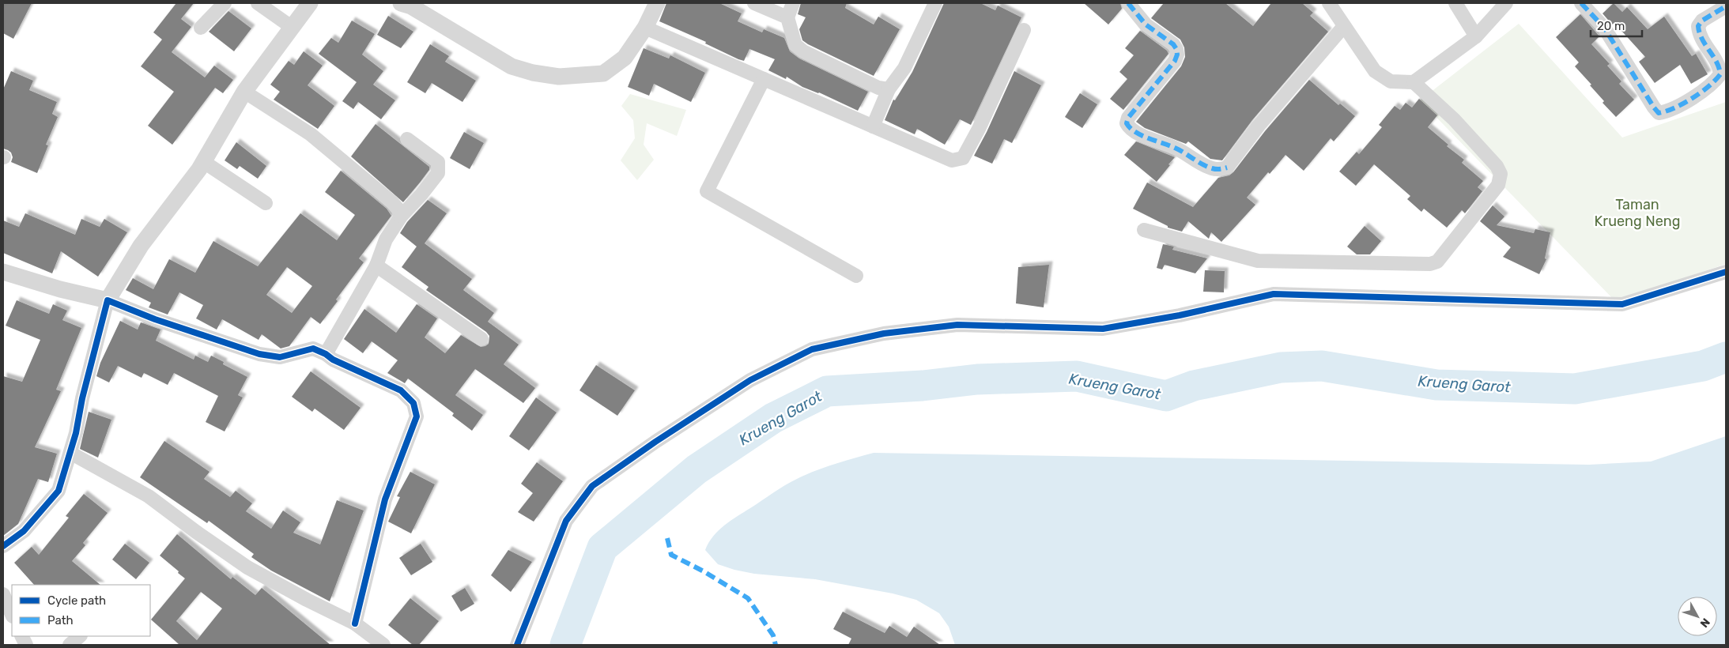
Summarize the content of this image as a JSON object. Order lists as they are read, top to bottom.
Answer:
{
  "water": ["Krueng Garot"],
  "parks": ["Taman Krueng Neng"],
  "legend": ["Cycle path", "Path"],
  "scale_bar": "20 m",
  "north": "bottom right"
}
